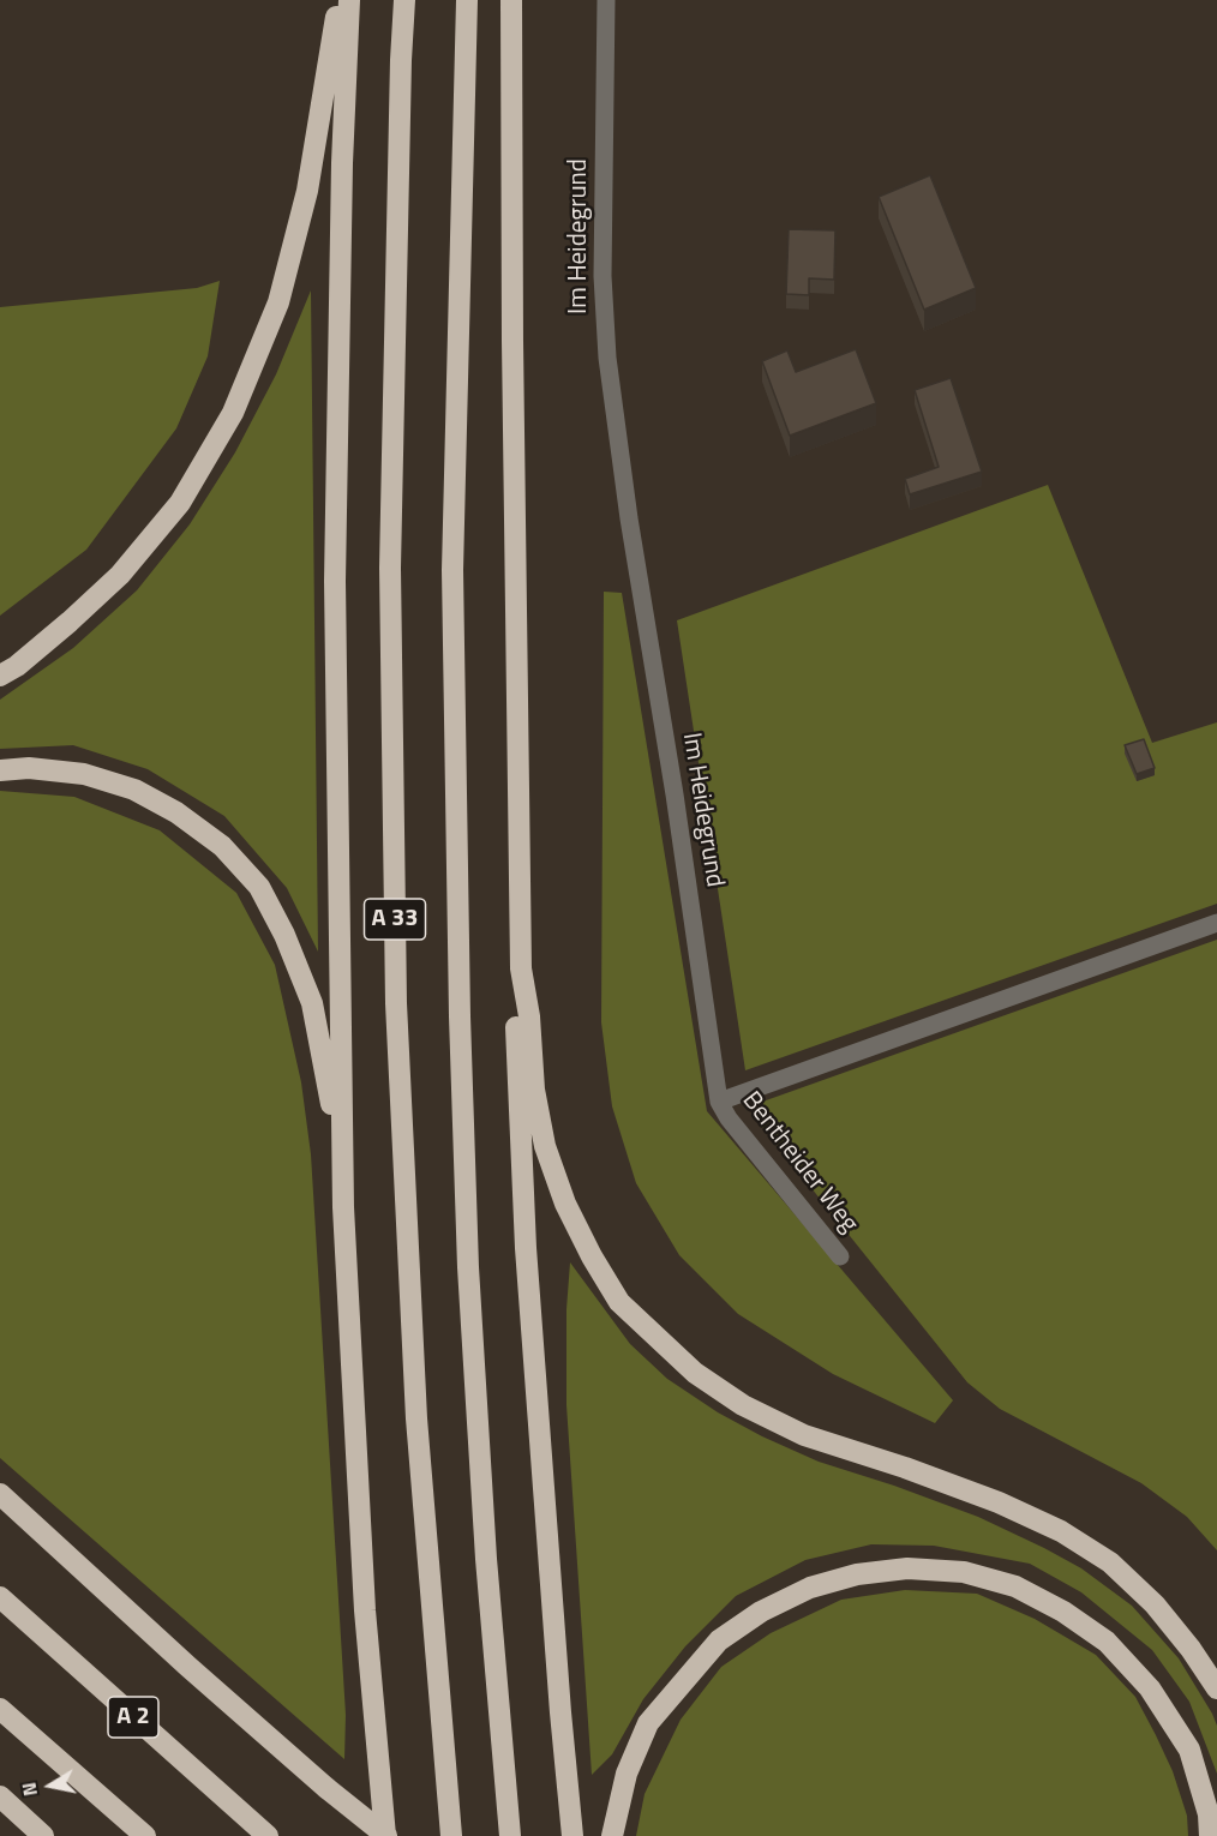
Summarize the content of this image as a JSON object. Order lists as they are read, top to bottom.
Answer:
{
  "streets": {
    "highway": ["A 33", "A 2"],
    "street": ["Im Heidegrund", "Bentheider Weg"]
  },
  "crossings": [
    ["Im Heidegrund", "Bentheider Weg"]
  ],
  "north": "left"
}
